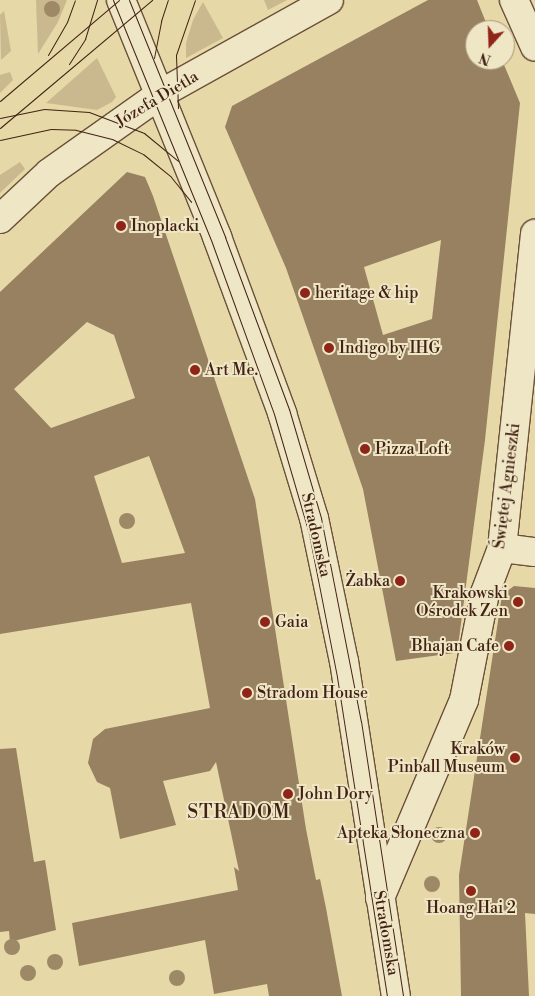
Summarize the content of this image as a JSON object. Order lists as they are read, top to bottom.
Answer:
{
  "streets": {
    "street": ["Józefa Dietla", "Świętej Agnieszki", "Stradomska"]
  },
  "crossings": [
    ["Józefa Dietla", "Stradomska"],
    ["Świętej Agnieszki", "Stradomska"]
  ],
  "districts": ["STRADOM"],
  "places": [
    "Inoplacki",
    "heritage & hip",
    "Indigo by IHG",
    "Art Me.",
    "Pizza Loft",
    "Żabka",
    "Krakowski Ośrodek Zen",
    "Gaia",
    "Bhajan Cafe",
    "Stradom House",
    "Kraków Pinball Museum",
    "John Dory",
    "Apteka Słoneczna",
    "Hoang Hai 2"
  ],
  "north": "bottom"
}
